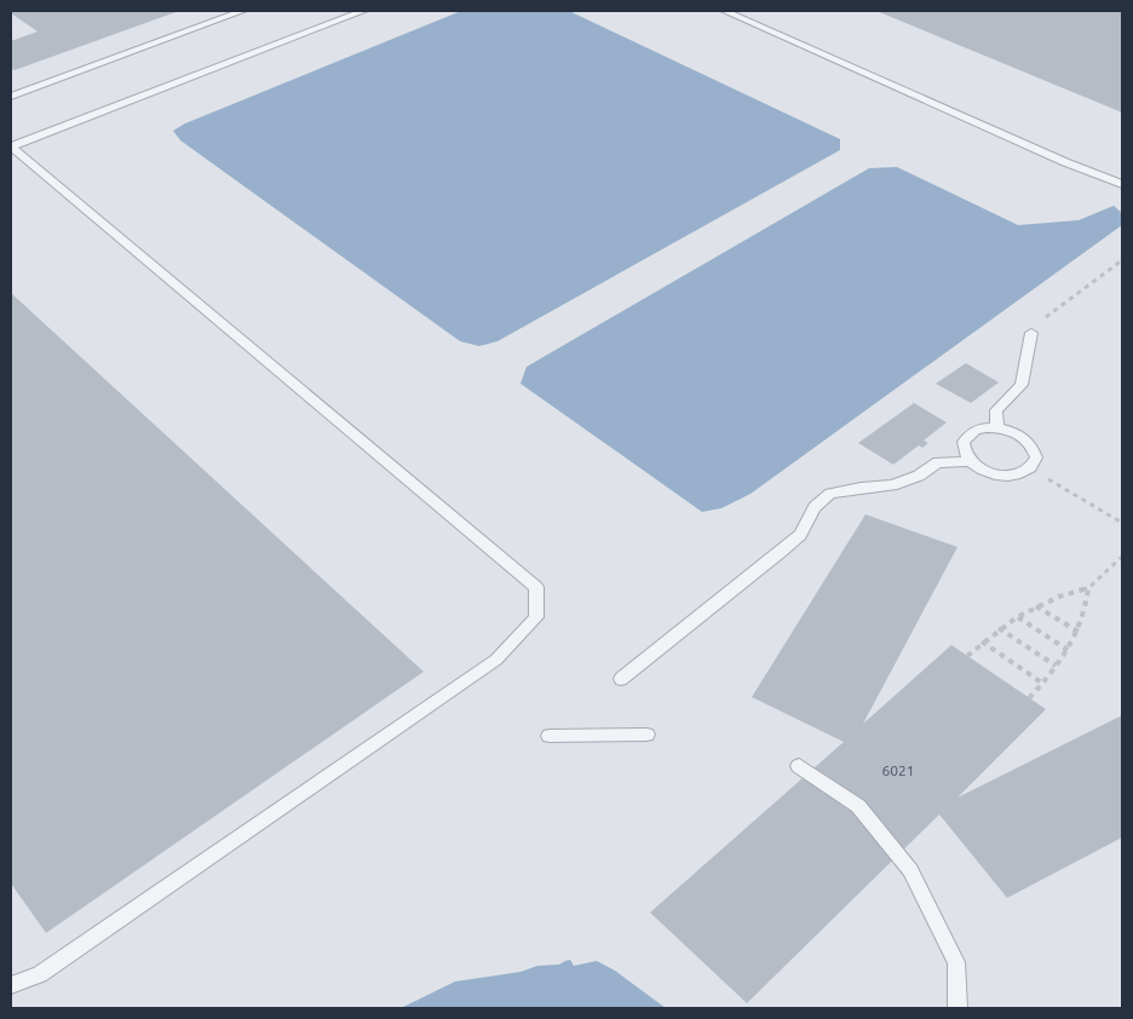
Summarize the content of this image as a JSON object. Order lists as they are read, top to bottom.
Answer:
{
  "house_numbers": ["6021"]
}
